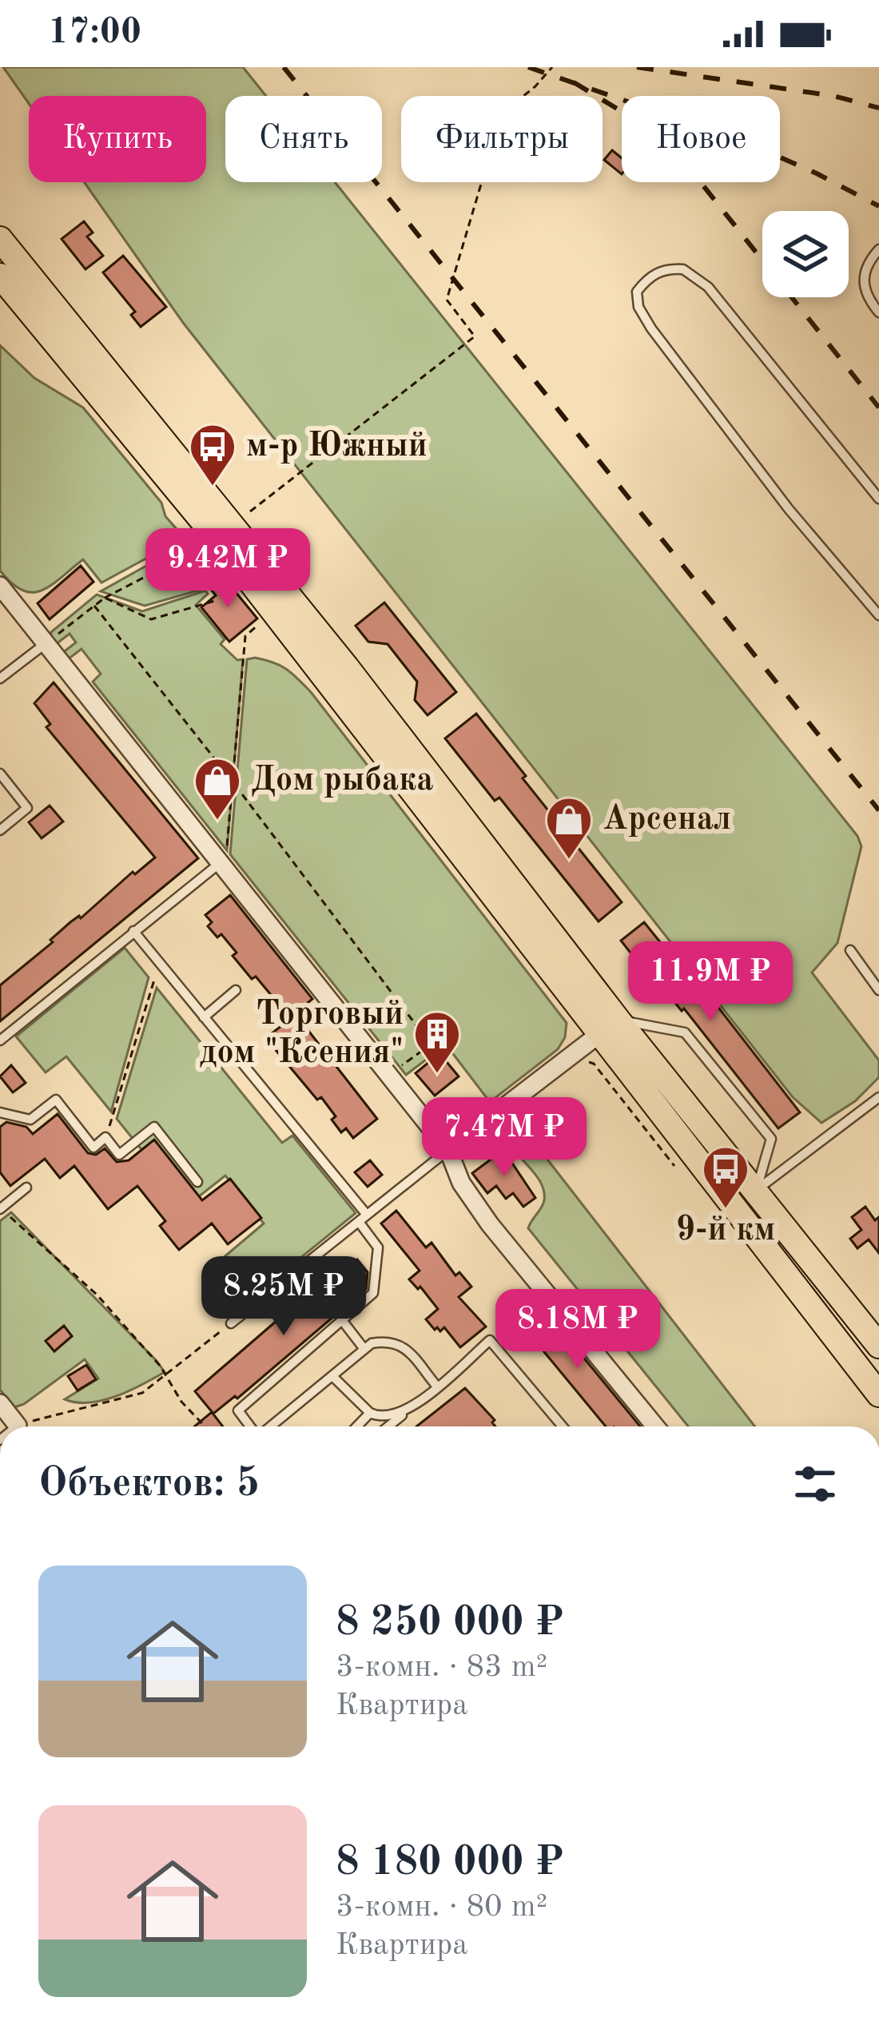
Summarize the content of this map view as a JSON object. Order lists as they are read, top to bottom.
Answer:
{
  "places": {
    "bus stop": ["м-р Южный", "9-й км"],
    "shop": ["Дом рыбака", "Арсенал"],
    "building": ["Торговый дом \"Ксения\""]
  },
  "page": {
    "status": "17:00",
    "chip": [
      "Купить",
      "Снять",
      "Фильтры",
      "Новое"
    ],
    "price": [
      "9.42M ₽",
      "11.9M ₽",
      "7.47M ₽",
      "8.25M ₽",
      "8.18M ₽"
    ],
    "heading": "Объектов: 5",
    "list": [
      {
        "name": "8 250 000 ₽",
        "note": "3-комн. · 83 m² · Квартира"
      },
      {
        "name": "8 180 000 ₽",
        "note": "3-комн. · 80 m² · Квартира"
      }
    ]
  }
}
